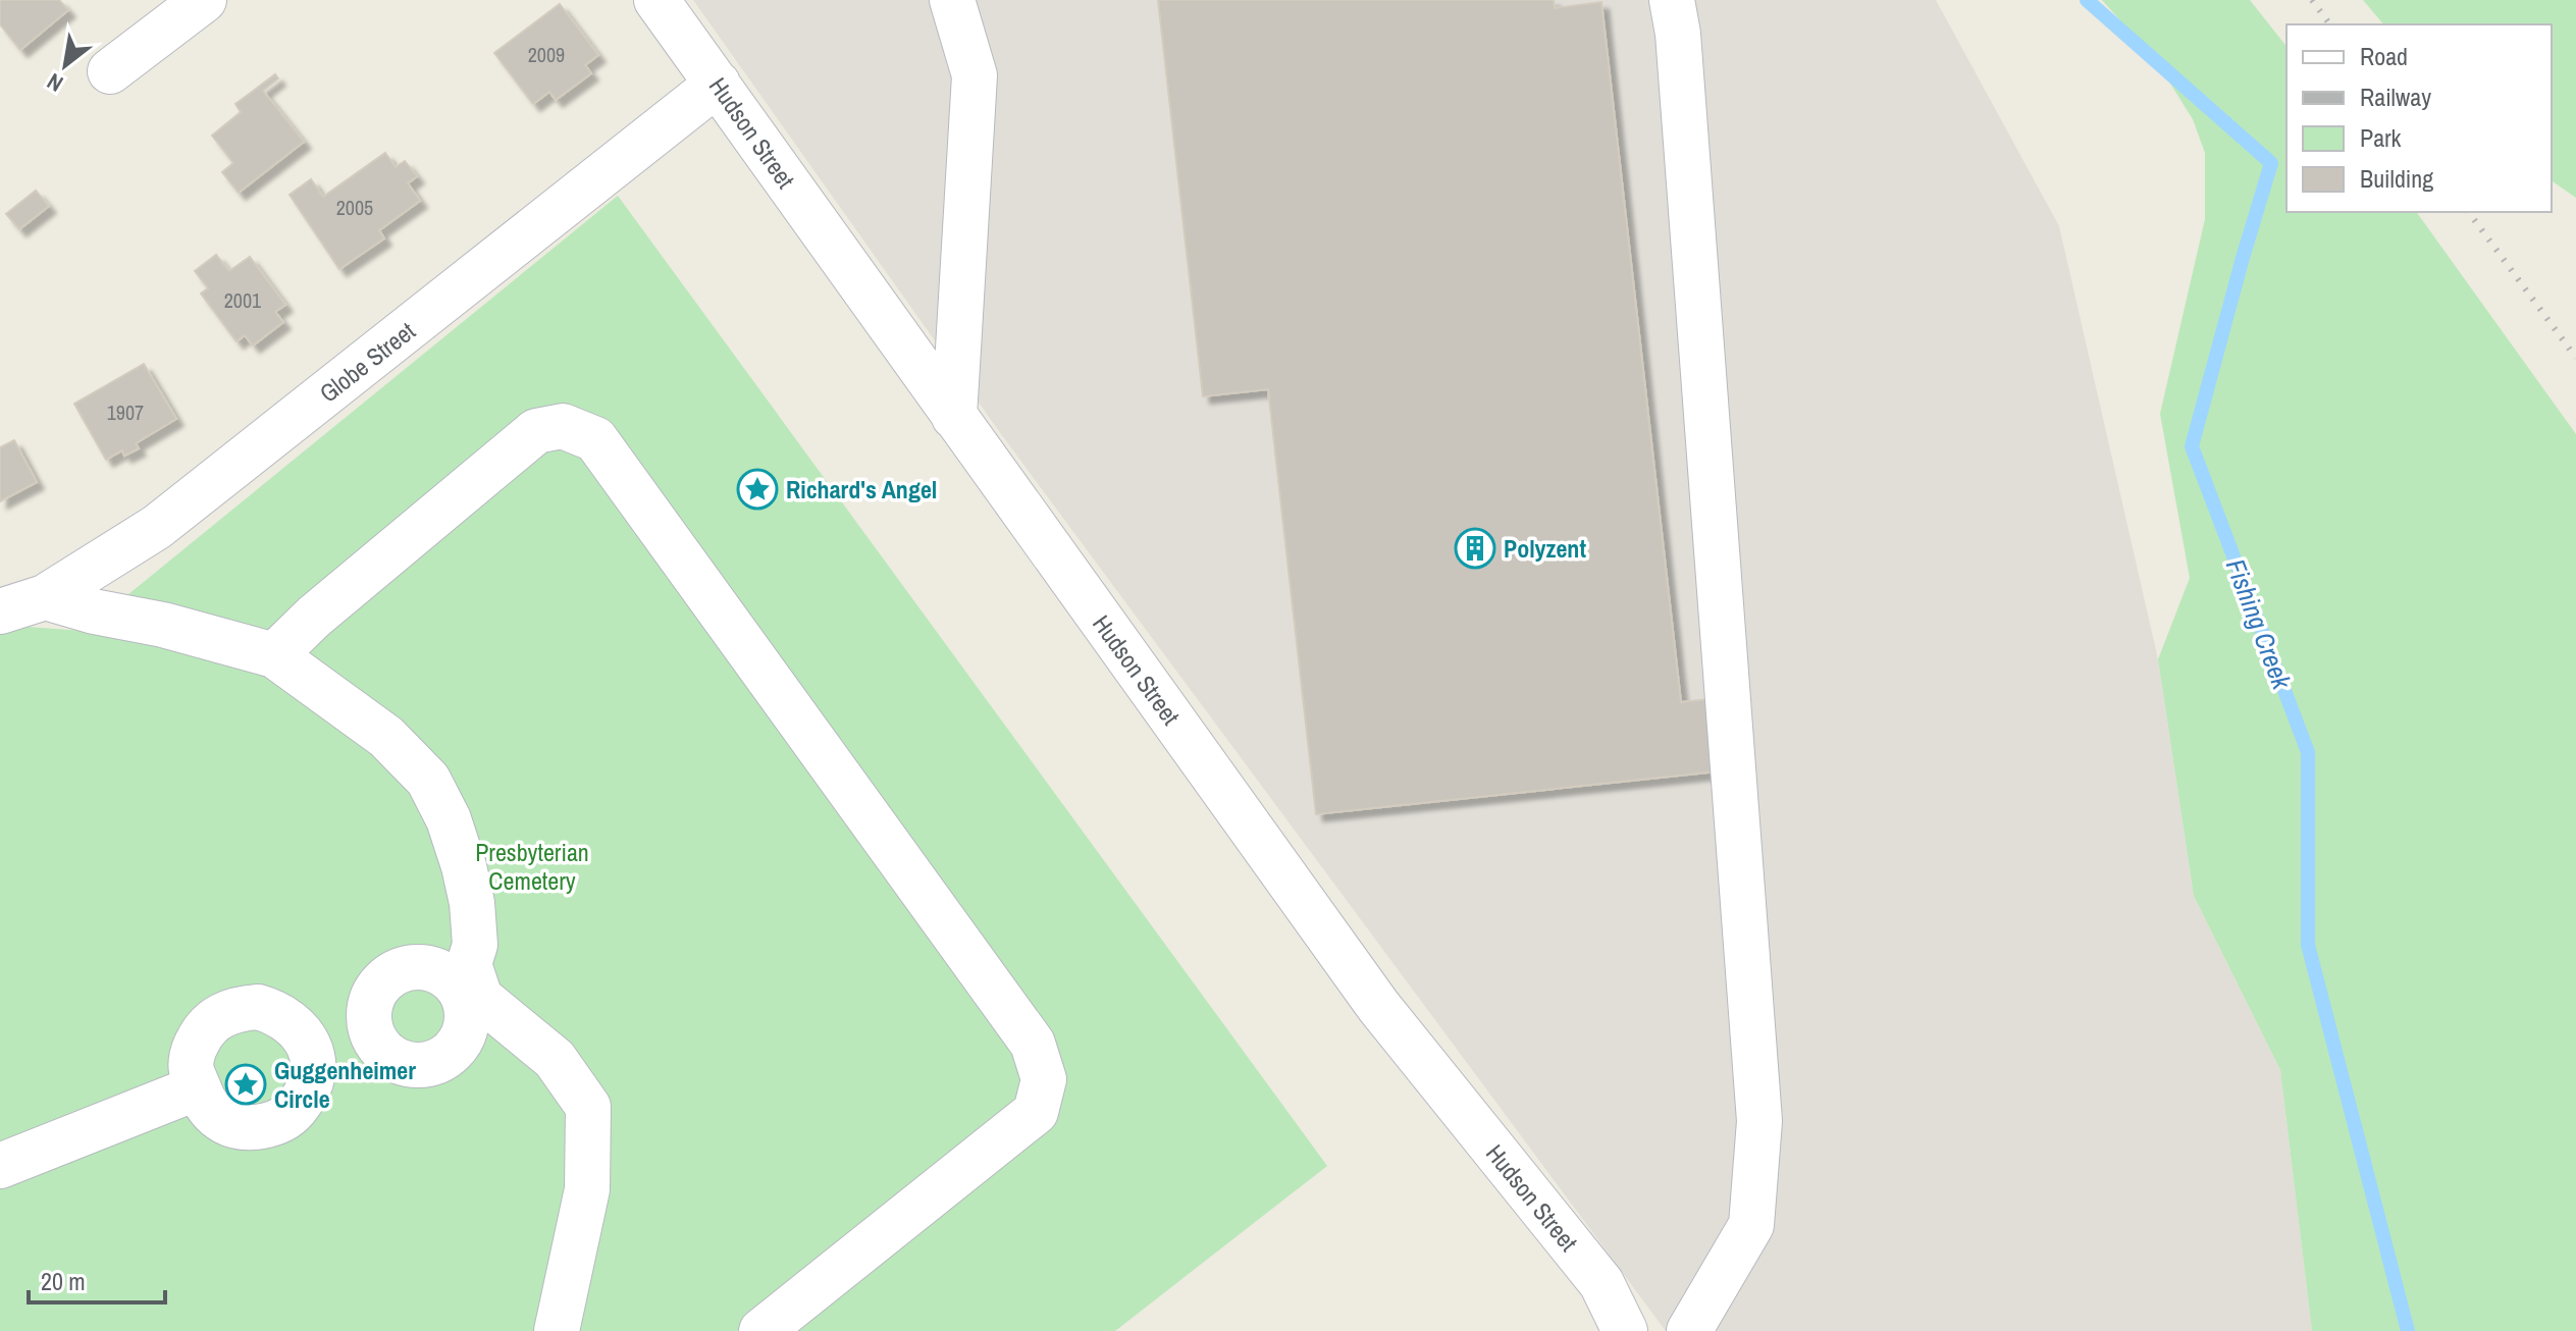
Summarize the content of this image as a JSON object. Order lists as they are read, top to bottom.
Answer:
{
  "streets": {
    "street": ["Hudson Street", "Globe Street"]
  },
  "crossings": [
    ["Hudson Street", "Globe Street"]
  ],
  "water": ["Fishing Creek"],
  "parks": ["Presbyterian Cemetery"],
  "places": {
    "place": ["Richard's Angel", "Guggenheimer Circle"],
    "building": ["Polyzent"]
  },
  "house_numbers": [
    "2009",
    "2005",
    "2001",
    "1907"
  ],
  "legend": [
    "Road",
    "Railway",
    "Park",
    "Building"
  ],
  "scale_bar": "20 m",
  "north": "bottom left"
}
